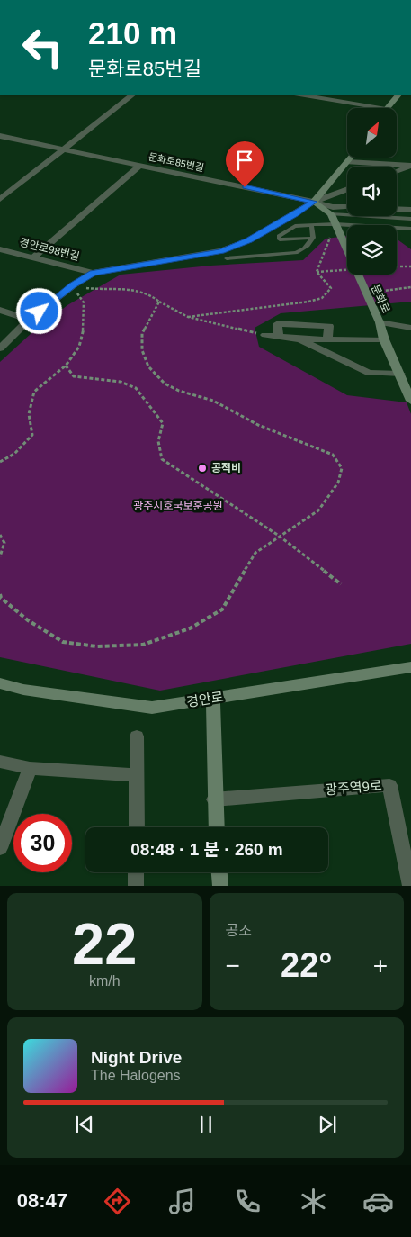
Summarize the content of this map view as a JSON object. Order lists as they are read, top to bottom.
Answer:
{
  "streets": {
    "street": [
      "문화로85번길",
      "경안로98번길",
      "문화로",
      "경안로",
      "광주역9로"
    ]
  },
  "crossings": [
    ["문화로85번길", "경안로98번길"],
    ["문화로85번길", "문화로"],
    ["경안로98번길", "문화로"]
  ],
  "parks": ["광주시호국보훈공원"],
  "places": ["공적비"],
  "north": "top right",
  "page": {
    "turn": ["210 m", "문화로85번길"],
    "limit": "30",
    "trip": "08:48 · 1 분 · 260 m",
    "tile": [
      ["22", "km/h"],
      "공조"
    ],
    "heat": ["−", "22°", "+"],
    "song": ["Night Drive", "The Halogens"],
    "tabs": "08:47"
  }
}
